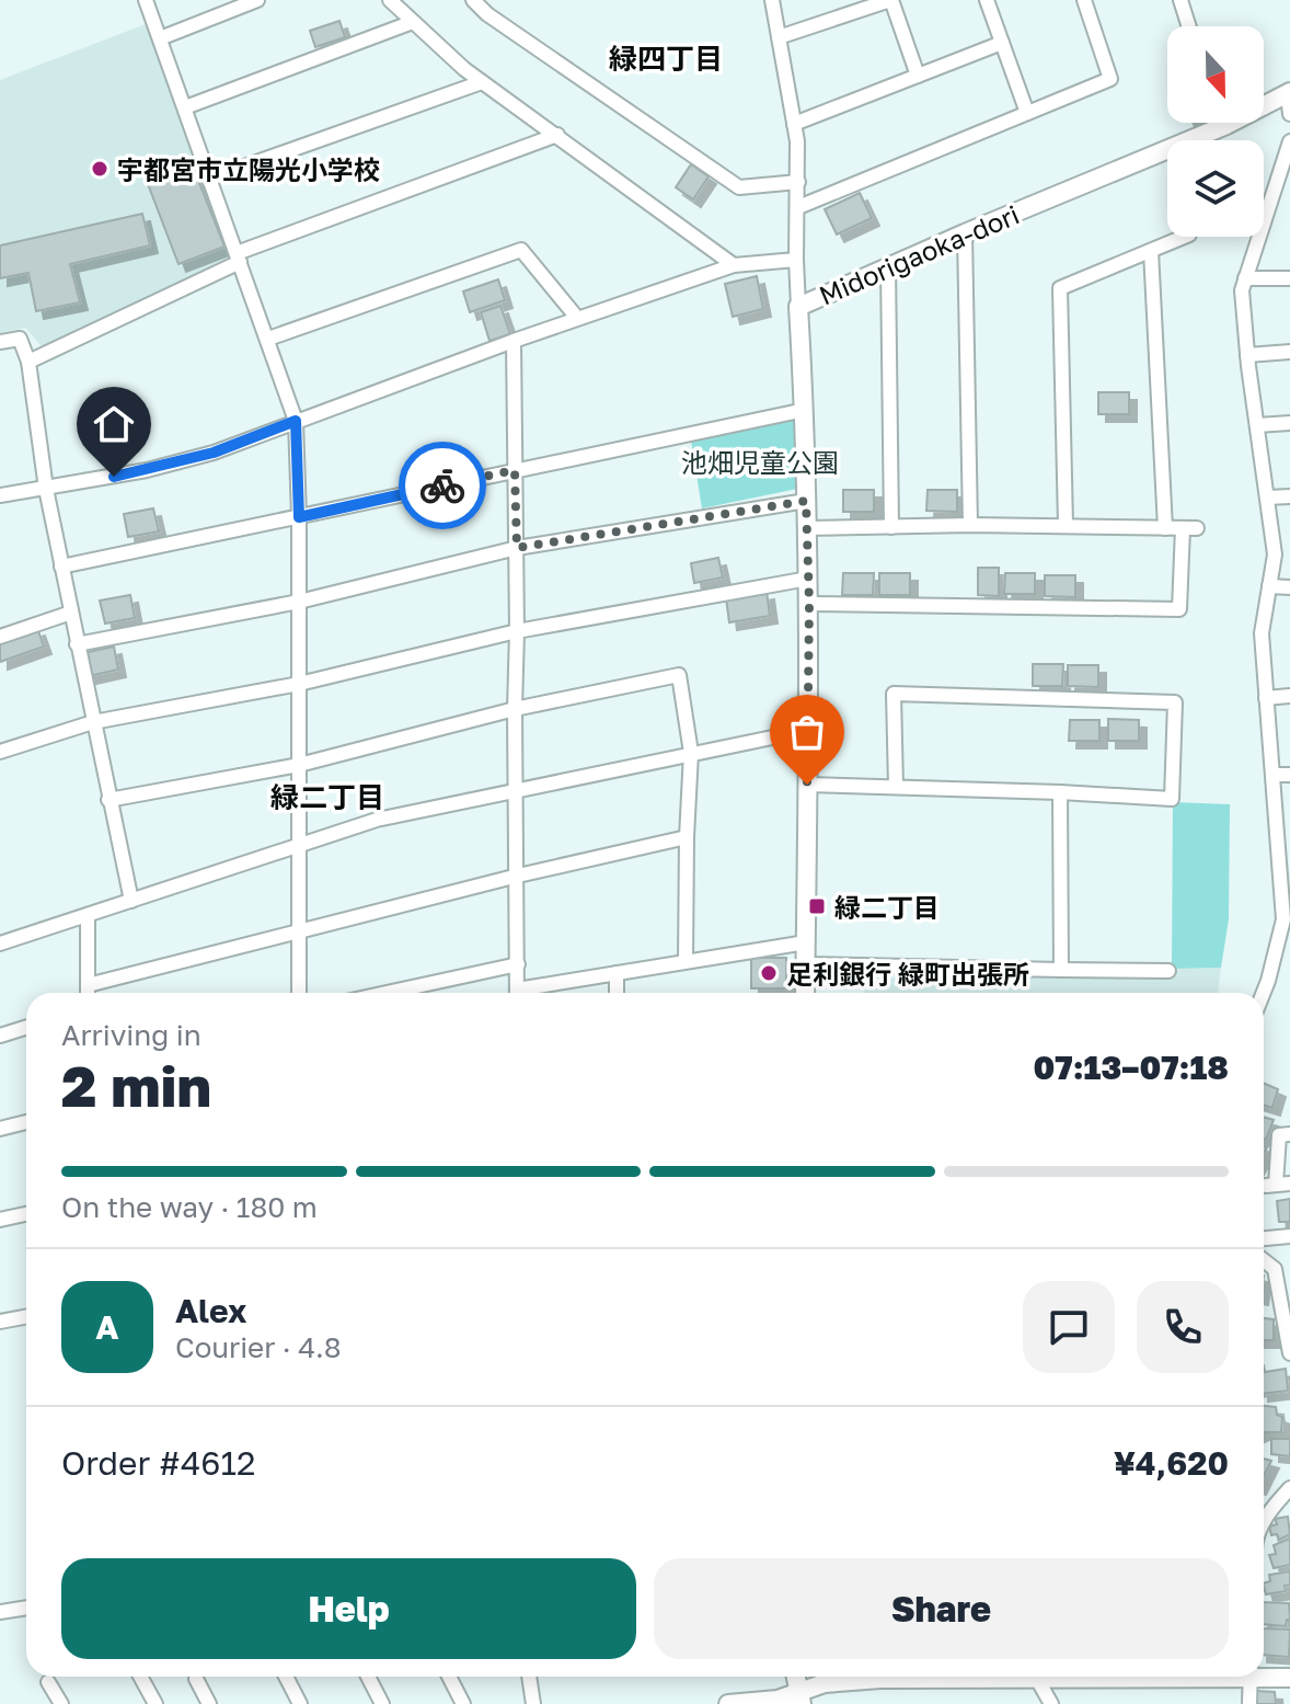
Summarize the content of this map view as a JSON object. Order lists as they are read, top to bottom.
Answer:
{
  "streets": {
    "street": ["Midorigaoka-dori"]
  },
  "districts": ["緑四丁目", "緑二丁目"],
  "parks": ["池畑児童公園"],
  "places": {
    "other": ["宇都宮市立陽光小学校", "足利銀行 緑町出張所"],
    "transit": ["緑二丁目"]
  },
  "north": "bottom",
  "page": {
    "heading": ["2 min", "Arriving in", "07:13–07:18"],
    "panel": [
      "Alex",
      "Courier · 4.8",
      "Order #4612",
      "¥4,620"
    ],
    "bar": "On the way · 180 m",
    "round": "A",
    "buttons": ["Help", "Share"]
  }
}
